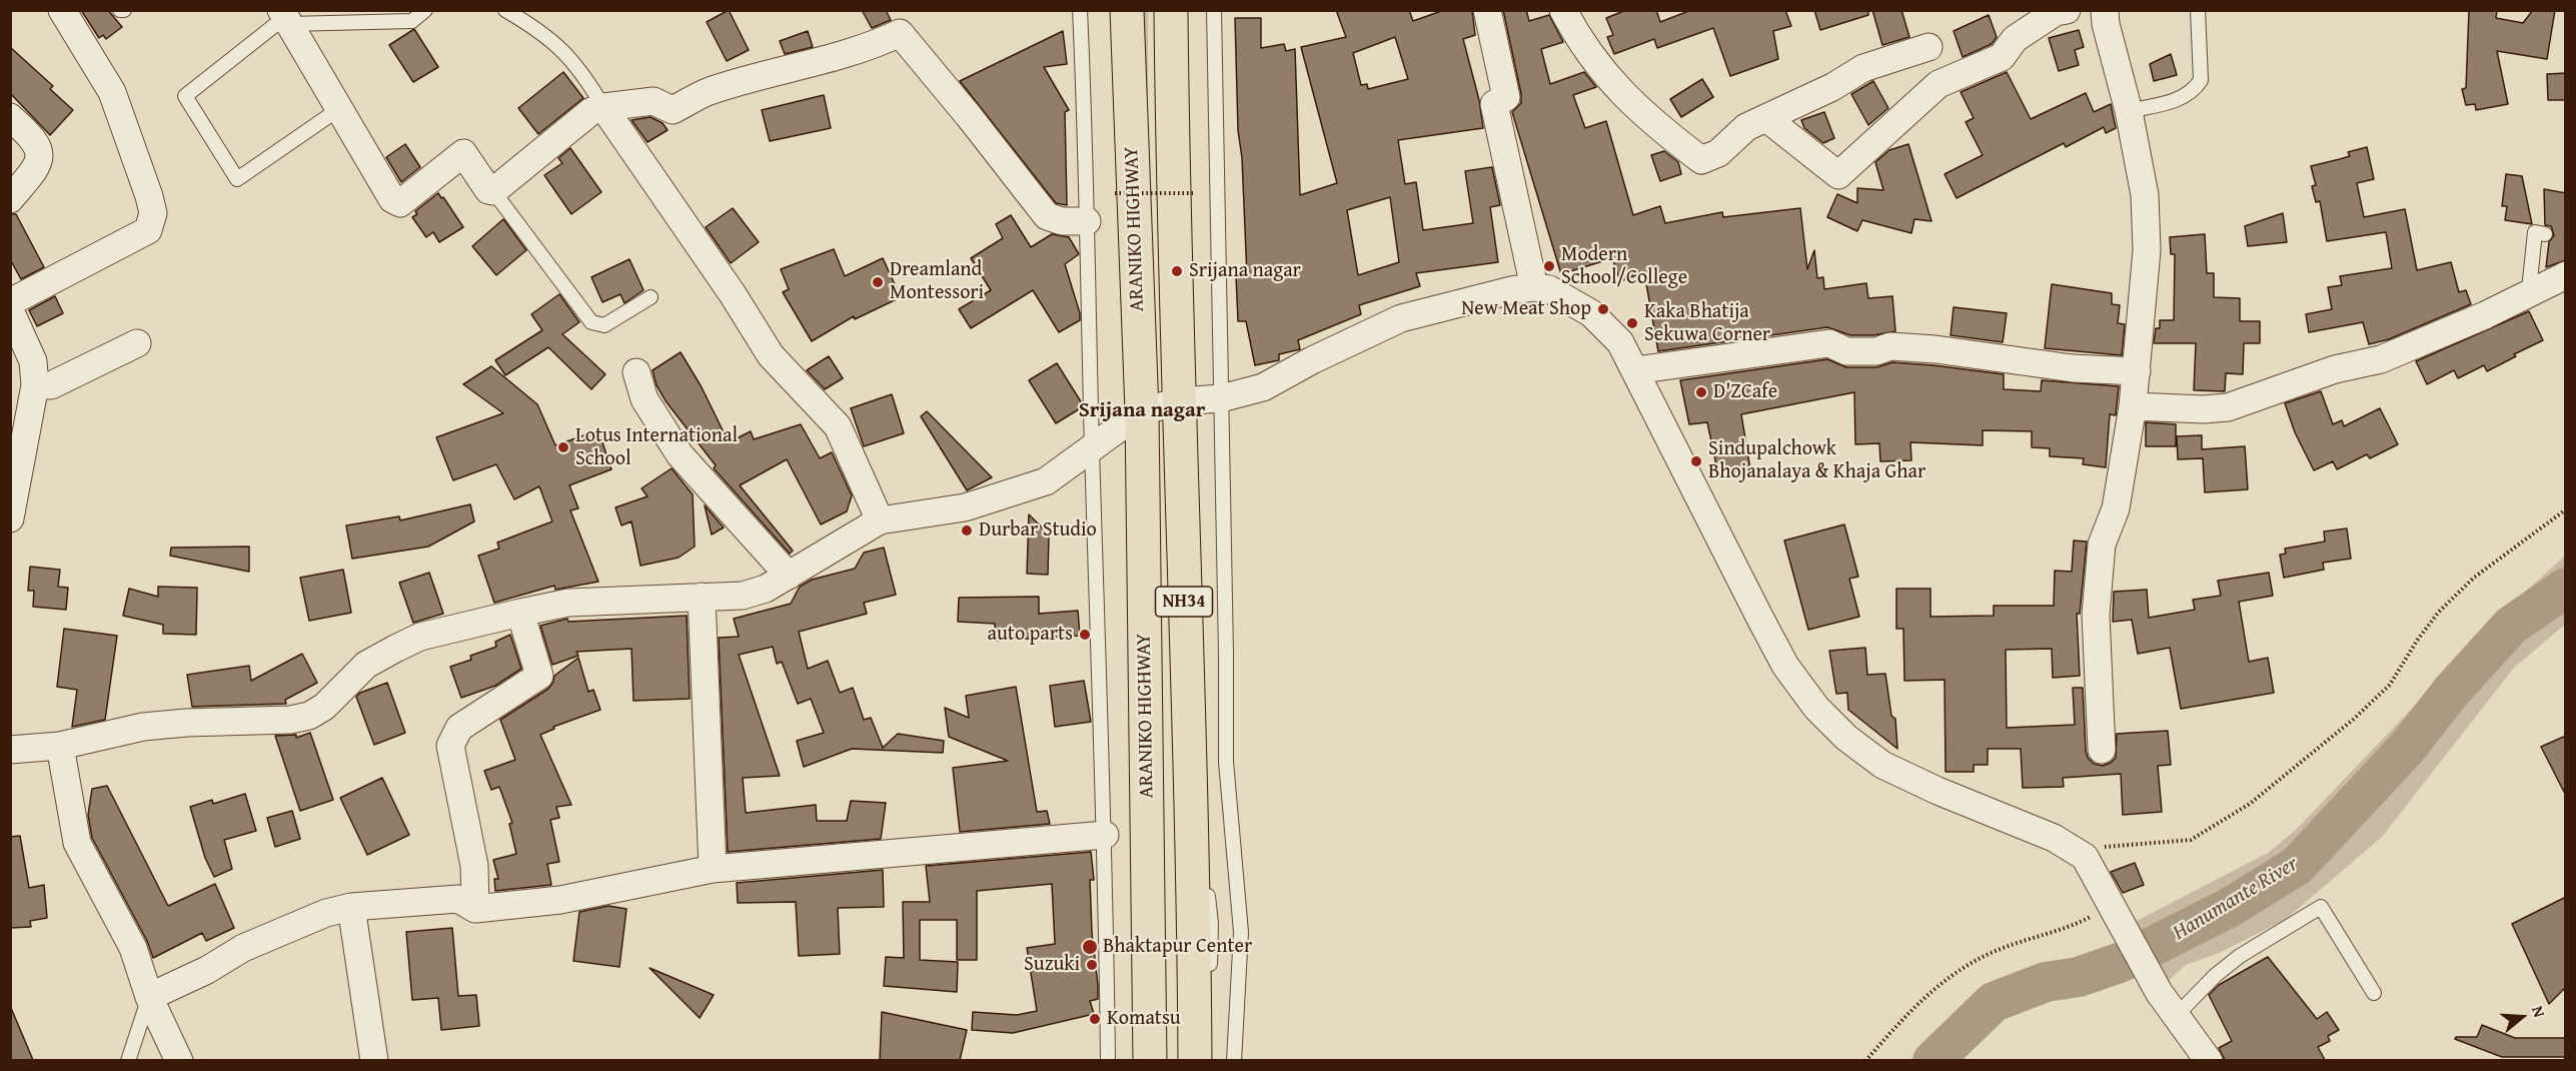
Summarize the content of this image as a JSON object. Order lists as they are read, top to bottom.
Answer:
{
  "streets": {
    "highway": ["ARANIKO HIGHWAY", "NH34"]
  },
  "districts": ["Srijana nagar"],
  "water": ["Hanumante River"],
  "places": [
    "Modern School/College",
    "Srijana nagar",
    "Dreamland Montessori",
    "New Meat Shop",
    "Kaka Bhatija Sekuwa Corner",
    "D'ZCafe",
    "Lotus International School",
    "Sindupalchowk Bhojanalaya & Khaja Ghar",
    "Durbar Studio",
    "auto parts",
    "Bhaktapur Center",
    "Suzuki",
    "Komatsu"
  ],
  "north": "right"
}
